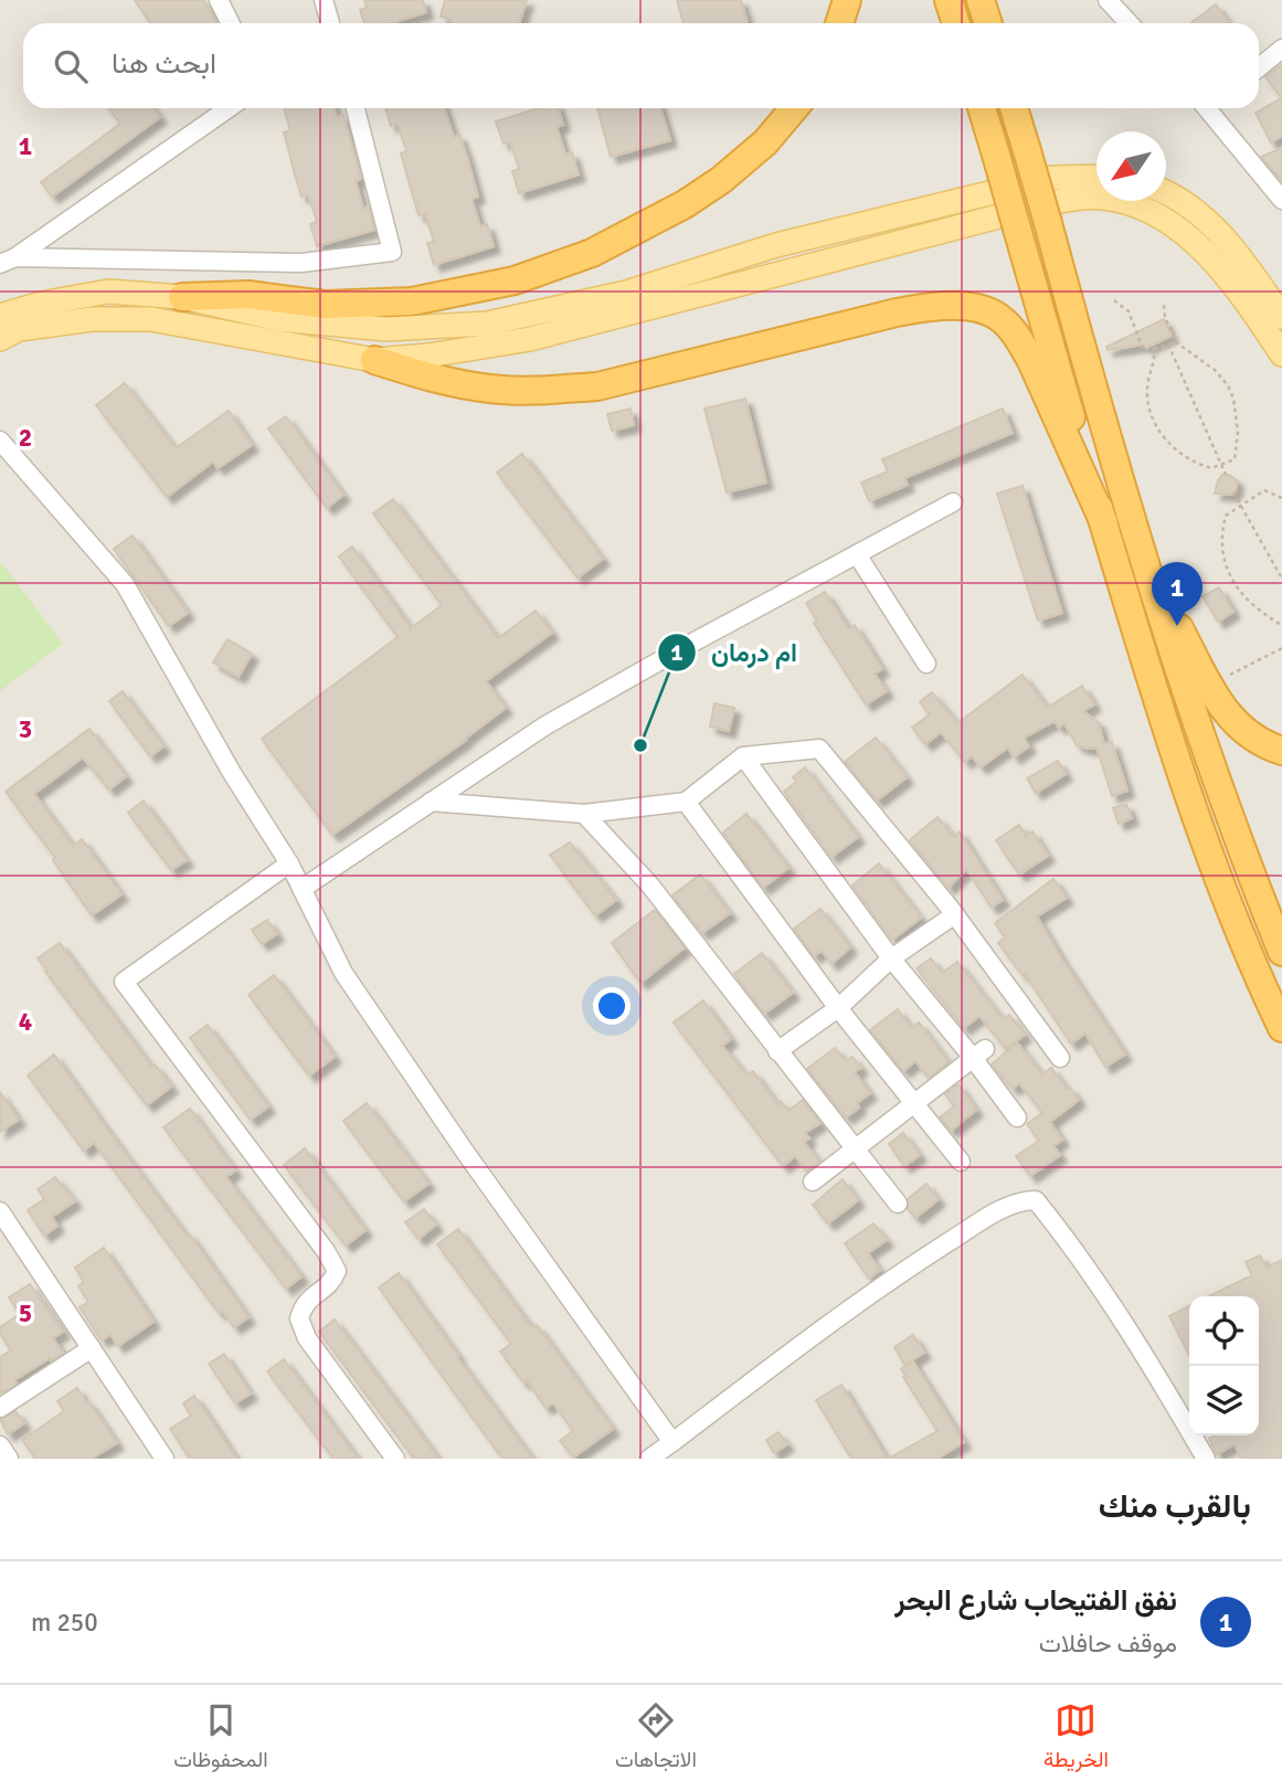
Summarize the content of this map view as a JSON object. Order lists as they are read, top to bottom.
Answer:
{
  "places": ["ام درمان"],
  "north": "bottom left",
  "page": {
    "search": "ابحث هنا",
    "pins": "1",
    "heading": "بالقرب منك",
    "list": [
      {
        "mark": "1",
        "name": "نفق الفتيحاب شارع البحر",
        "note": "موقف حافلات",
        "value": "250 m"
      }
    ],
    "nav": ["الخريطة", "الاتجاهات", "المحفوظات"]
  },
  "grid": {
    "rows": [
      "1",
      "2",
      "3",
      "4",
      "5"
    ]
  }
}
